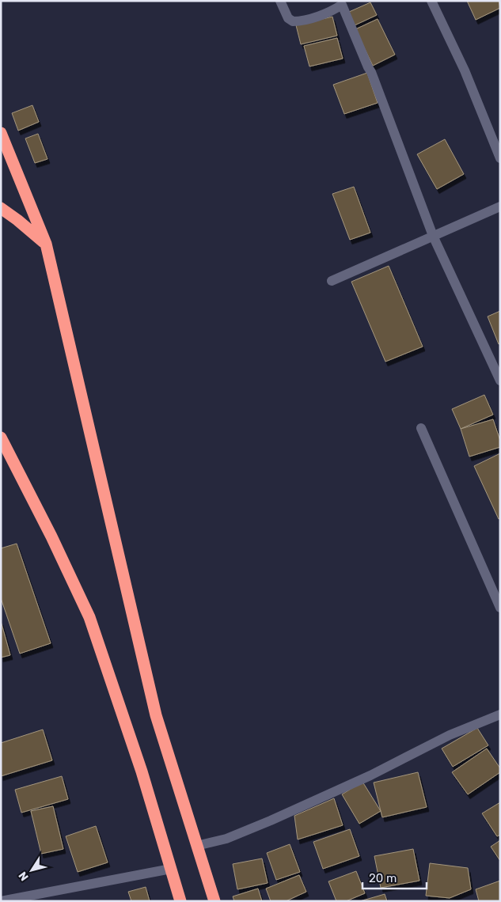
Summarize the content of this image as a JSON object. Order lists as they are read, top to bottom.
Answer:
{
  "scale_bar": "20 m",
  "north": "bottom left"
}
